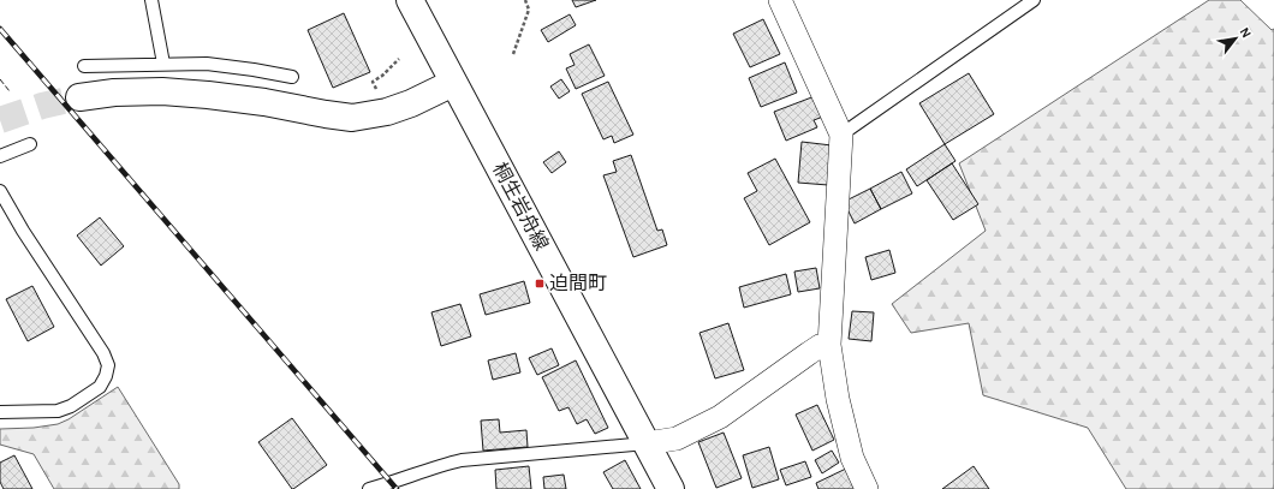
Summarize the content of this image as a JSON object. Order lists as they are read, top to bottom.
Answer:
{
  "streets": {
    "main road": ["桐生岩舟線"]
  },
  "places": {
    "transit": ["迫間町"]
  },
  "north": "top right"
}
